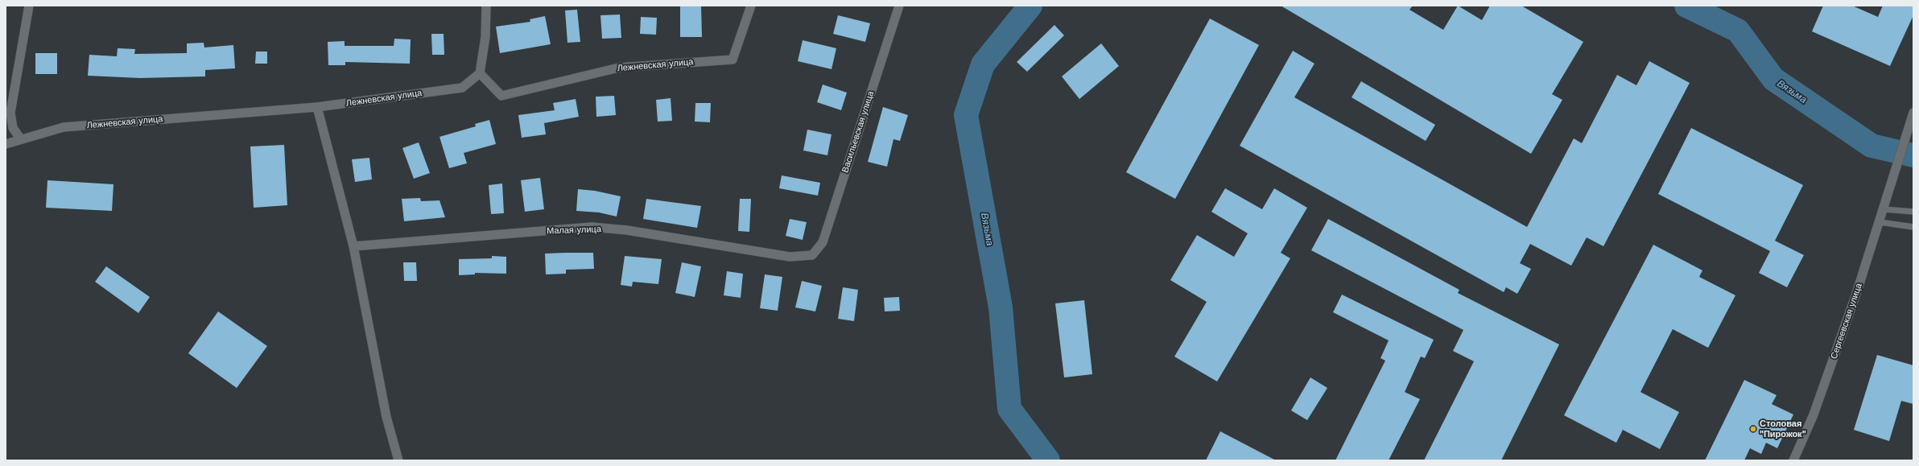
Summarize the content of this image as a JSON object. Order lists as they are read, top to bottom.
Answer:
{
  "streets": {
    "street": [
      "Лежневская улица",
      "Васильевская улица",
      "Малая улица",
      "Сергеевская улица"
    ]
  },
  "crossings": [
    ["Васильевская улица", "Малая улица"]
  ],
  "water": ["Вязьма"],
  "places": ["Столовая \"Пирожок\""]
}
